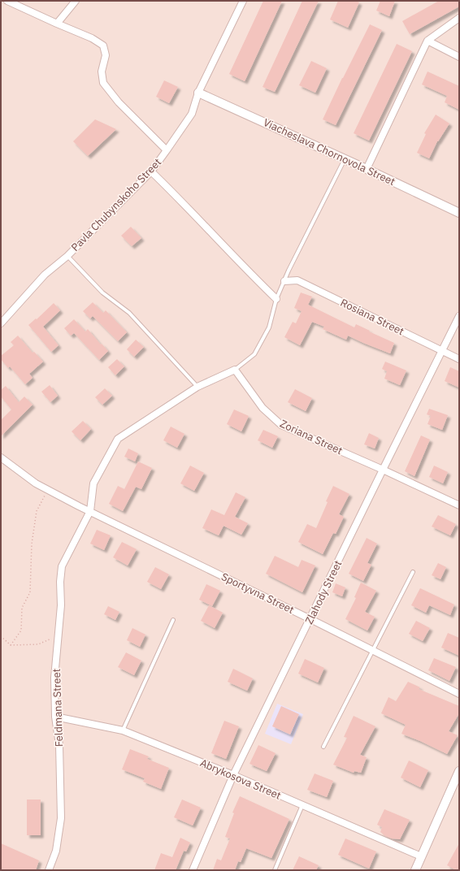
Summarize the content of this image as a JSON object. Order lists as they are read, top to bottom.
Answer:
{
  "streets": {
    "street": [
      "Viacheslava Chornovola Street",
      "Pavla Chubynskoho Street",
      "Rosiana Street",
      "Zoriana Street",
      "Zlahody Street",
      "Sportyvna Street",
      "Feldmana Street",
      "Abrykosova Street"
    ]
  },
  "crossings": [
    ["Viacheslava Chornovola Street", "Pavla Chubynskoho Street"],
    ["Rosiana Street", "Zlahody Street"],
    ["Zoriana Street", "Zlahody Street"],
    ["Zlahody Street", "Sportyvna Street"],
    ["Zlahody Street", "Abrykosova Street"],
    ["Sportyvna Street", "Feldmana Street"],
    ["Feldmana Street", "Abrykosova Street"]
  ]
}
